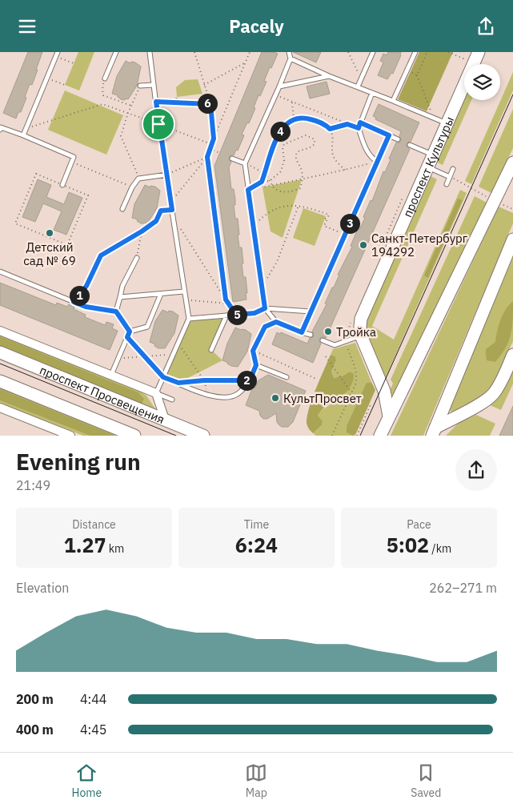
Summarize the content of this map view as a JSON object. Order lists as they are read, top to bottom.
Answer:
{
  "streets": {
    "main road": ["проспект Культуры", "проспект Просвещения"]
  },
  "places": [
    "Детский сад № 69",
    "Санкт-Петербург 194292",
    "Тройка",
    "КультПросвет"
  ],
  "page": {
    "header": "Pacely",
    "pins": [
      "6",
      "4",
      "3",
      "1",
      "5",
      "2"
    ],
    "heading": ["Evening run", "21:49"],
    "stats": [
      ["Distance", "1.27 km"],
      ["Time", "6:24"],
      ["Pace", "5:02 /km"]
    ],
    "chart": ["Elevation", "262–271 m"],
    "list": [
      {
        "name": "200 m",
        "note": "4:44"
      },
      {
        "name": "400 m",
        "note": "4:45"
      }
    ],
    "tabs": ["Home", "Map", "Saved"]
  }
}
